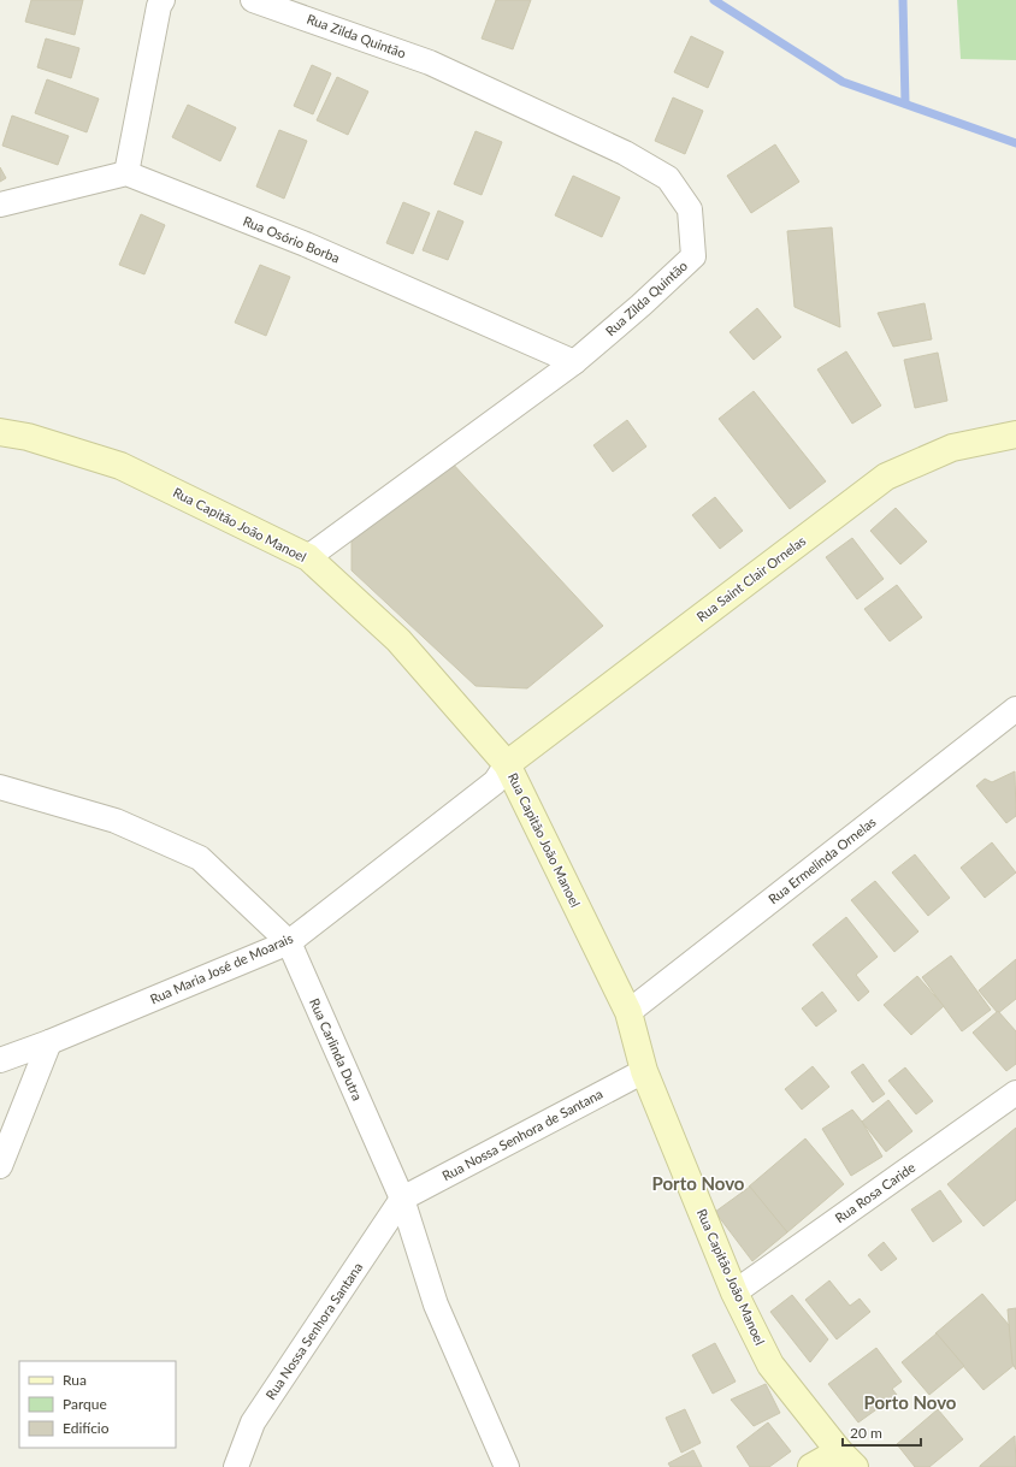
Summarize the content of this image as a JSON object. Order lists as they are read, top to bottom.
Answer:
{
  "streets": {
    "main road": ["Rua Capitão João Manoel", "Rua Saint Clair Ornelas"],
    "street": [
      "Rua Zilda Quintão",
      "Rua Osório Borba",
      "Rua Ermelinda Ornelas",
      "Rua Maria José de Moarais",
      "Rua Carlinda Dutra",
      "Rua Nossa Senhora de Santana",
      "Rua Rosa Caride",
      "Rua Nossa Senhora Santana"
    ]
  },
  "crossings": [
    ["Rua Zilda Quintão", "Rua Osório Borba"],
    ["Rua Zilda Quintão", "Rua Capitão João Manoel"],
    ["Rua Capitão João Manoel", "Rua Saint Clair Ornelas"],
    ["Rua Capitão João Manoel", "Rua Ermelinda Ornelas"],
    ["Rua Capitão João Manoel", "Rua Maria José de Moarais"],
    ["Rua Capitão João Manoel", "Rua Nossa Senhora de Santana"],
    ["Rua Capitão João Manoel", "Rua Rosa Caride"],
    ["Rua Saint Clair Ornelas", "Rua Maria José de Moarais"],
    ["Rua Maria José de Moarais", "Rua Carlinda Dutra"],
    ["Rua Carlinda Dutra", "Rua Nossa Senhora de Santana"],
    ["Rua Carlinda Dutra", "Rua Nossa Senhora Santana"],
    ["Rua Nossa Senhora de Santana", "Rua Nossa Senhora Santana"]
  ],
  "districts": ["Porto Novo", "Porto Novo"],
  "legend": ["Rua", "Parque", "Edifício"],
  "scale_bar": "20 m"
}
